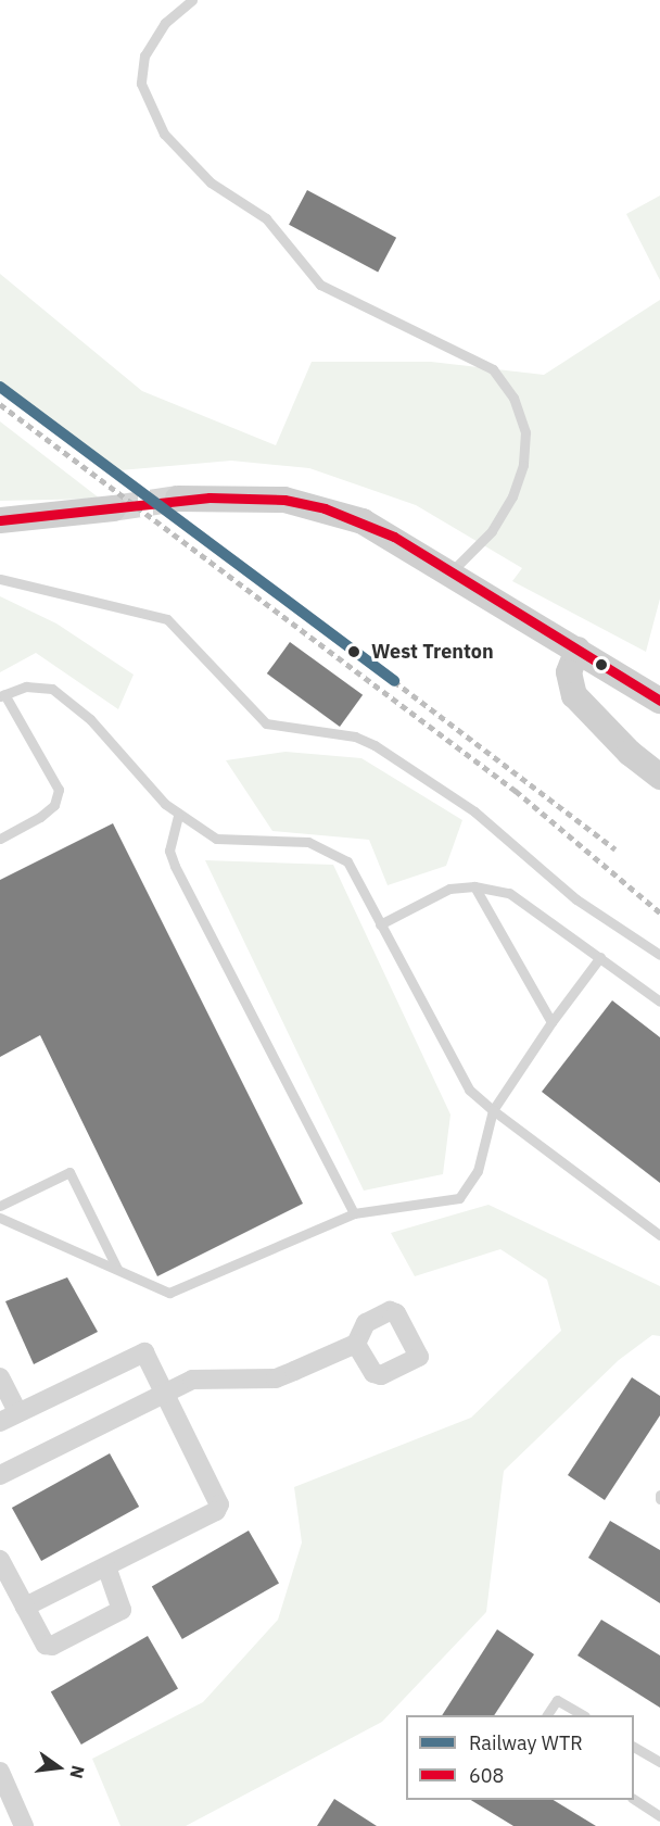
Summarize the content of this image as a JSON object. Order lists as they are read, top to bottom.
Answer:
{
  "places": ["West Trenton"],
  "lines": ["rail line WTR", "transit line 608"],
  "legend": ["Railway WTR", "608"],
  "north": "right"
}
